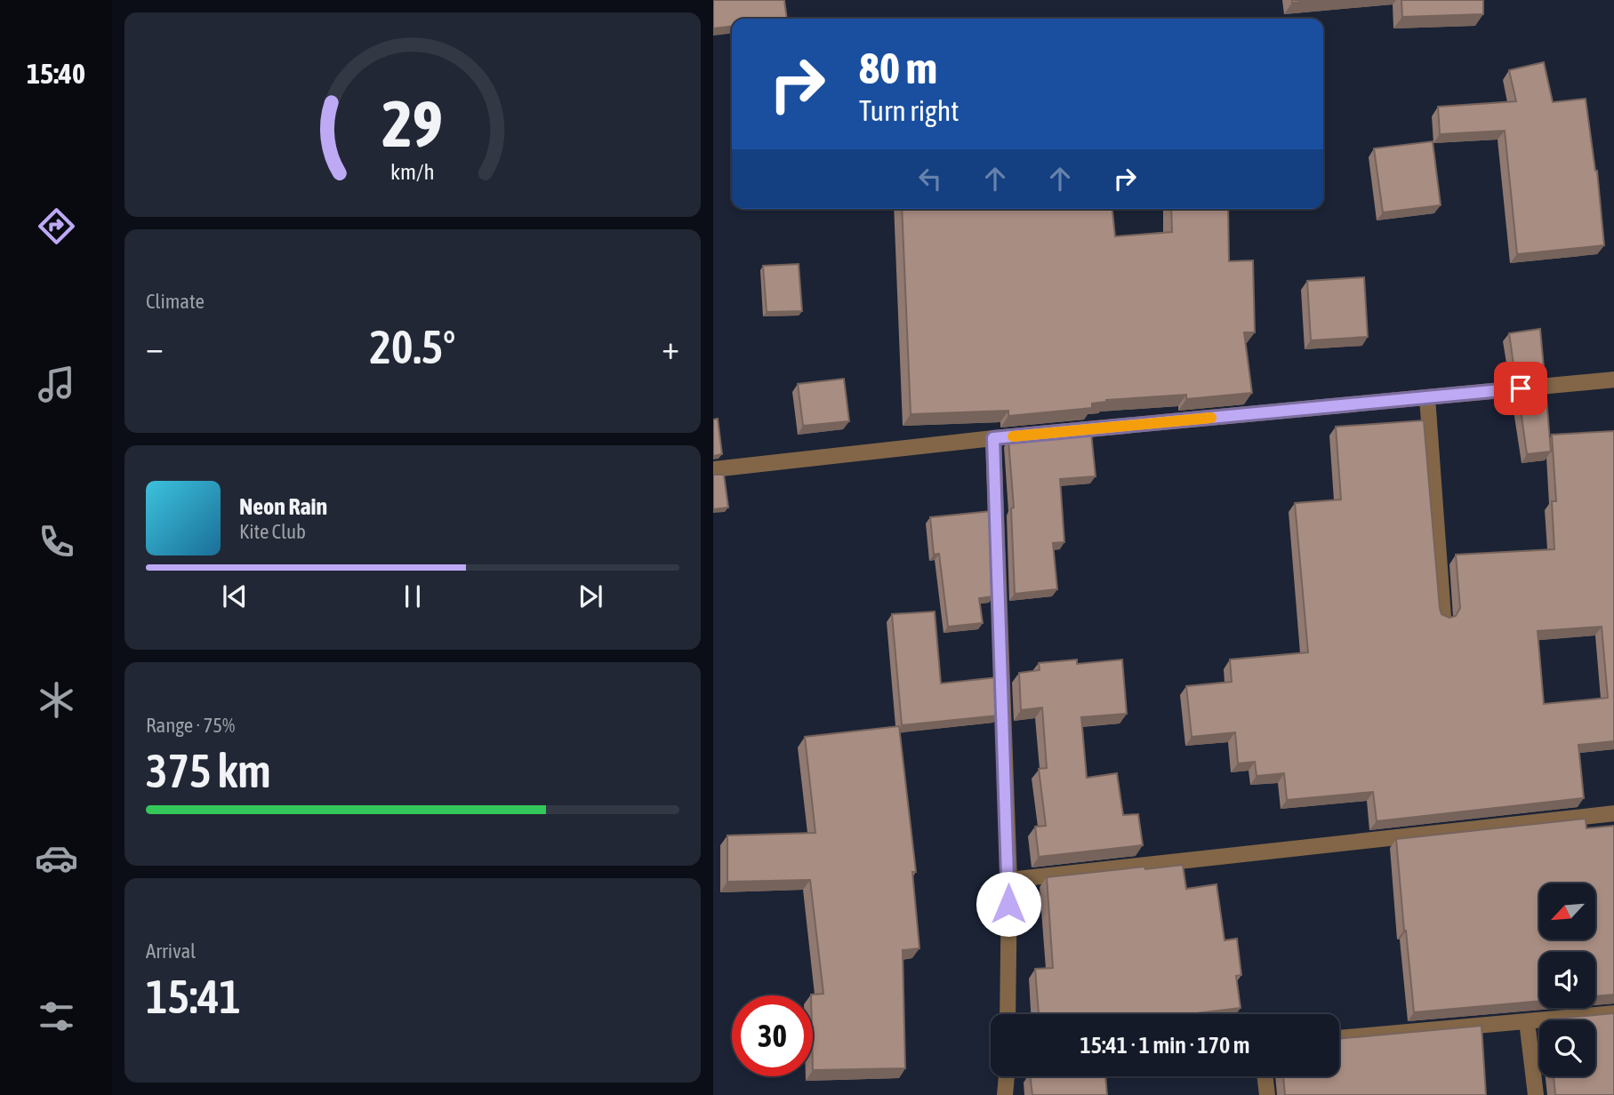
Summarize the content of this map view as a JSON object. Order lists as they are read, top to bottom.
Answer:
{
  "north": "bottom left",
  "page": {
    "tabs": "15:40",
    "turn": ["80 m", "Turn right"],
    "tile": [
      "Climate",
      ["Range · 75%", "375 km"],
      ["Arrival", "15:41"]
    ],
    "heat": ["−", "20.5°", "+"],
    "song": ["Neon Rain", "Kite Club"],
    "limit": "30",
    "trip": "15:41 · 1 min · 170 m",
    "gauge": ["29", "km/h"]
  }
}
